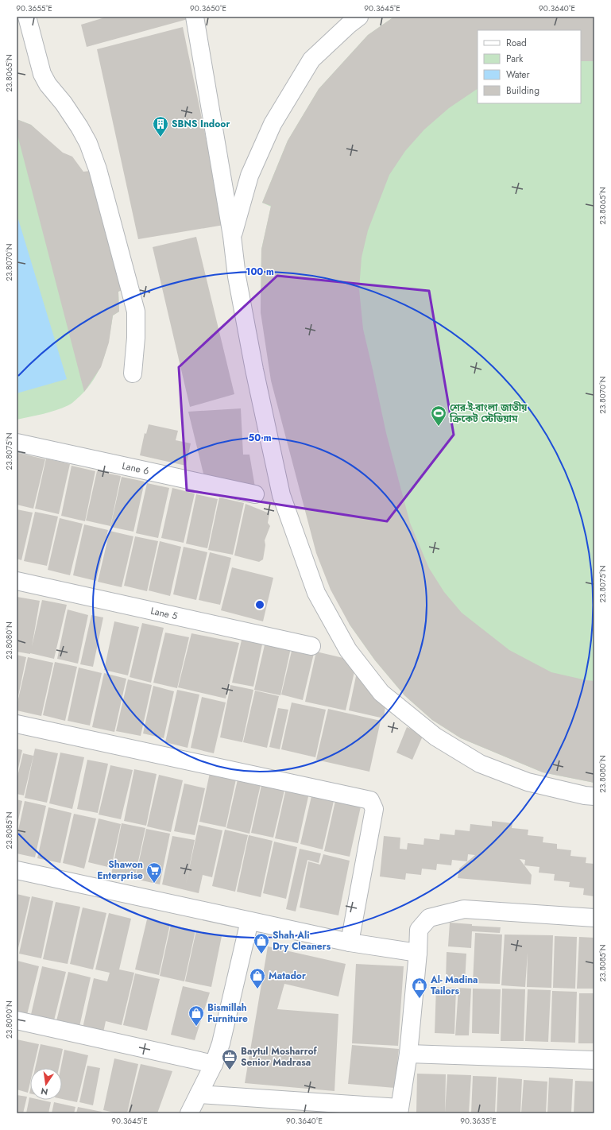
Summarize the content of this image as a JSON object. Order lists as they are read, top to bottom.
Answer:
{
  "streets": {
    "street": ["Lane 6", "Lane 5"]
  },
  "places": {
    "building": ["SBNS Indoor"],
    "sports": ["শের-ই-বাংলা জাতীয় ক্রিকেট স্টেডিয়াম"],
    "supermarket": ["Shawon Enterprise"],
    "shop": [
      "Shah Ali Dry Cleaners",
      "Matador",
      "Al- Madina Tailors",
      "Bismillah Furniture"
    ],
    "office": ["Baytul Mosharrof Senior Madrasa"]
  },
  "legend": [
    "Road",
    "Park",
    "Water",
    "Building"
  ],
  "north": "bottom",
  "coordinates": [
    "90.3655°E",
    "90.3650°E",
    "90.3645°E",
    "90.3640°E",
    "23.8065°N",
    "23.8070°N",
    "23.8075°N",
    "23.8080°N",
    "23.8085°N",
    "23.8090°N",
    "90.3635°E"
  ],
  "rings": ["100 m", "50 m"]
}
